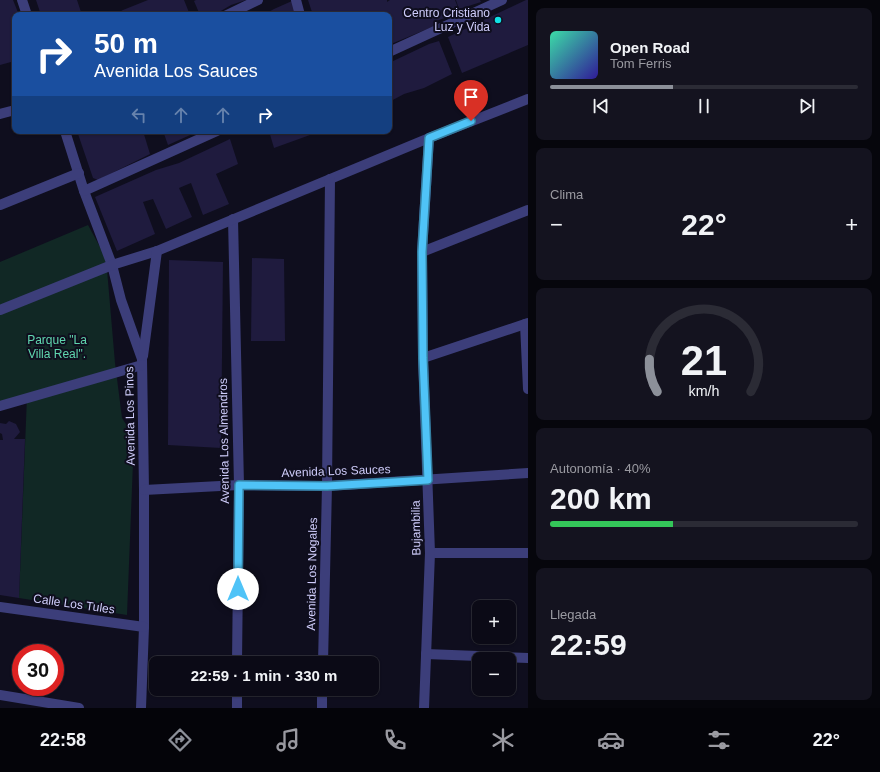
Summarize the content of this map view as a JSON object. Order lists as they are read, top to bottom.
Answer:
{
  "streets": {
    "street": [
      "Avenida Los Pinos",
      "Avenida Los Almendros",
      "Avenida Los Sauces",
      "Bujambilia",
      "Avenida Los Nogales",
      "Calle Los Tules"
    ]
  },
  "crossings": [
    ["Avenida Los Pinos", "Avenida Los Sauces"],
    ["Avenida Los Pinos", "Calle Los Tules"],
    ["Avenida Los Almendros", "Avenida Los Sauces"],
    ["Avenida Los Sauces", "Bujambilia"],
    ["Avenida Los Sauces", "Avenida Los Nogales"]
  ],
  "parks": ["Parque \"La Villa Real\"."],
  "places": ["Centro Cristiano Luz y Vida"],
  "page": {
    "turn": ["50 m", "Avenida Los Sauces"],
    "song": ["Open Road", "Tom Ferris"],
    "tile": [
      "Clima",
      ["Autonomía · 40%", "200 km"],
      ["Llegada", "22:59"]
    ],
    "heat": ["−", "22°", "+"],
    "map_buttons": ["+", "−"],
    "limit": "30",
    "trip": "22:59 · 1 min · 330 m",
    "tabs": ["22:58", "22°"],
    "gauge": ["21", "km/h"]
  }
}
